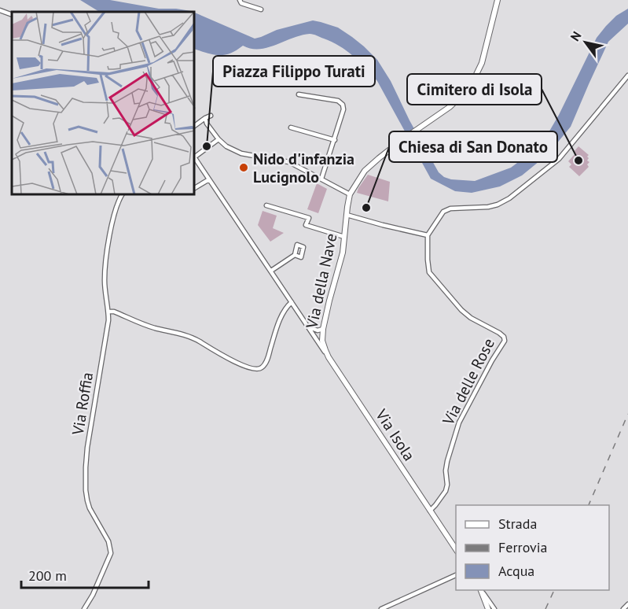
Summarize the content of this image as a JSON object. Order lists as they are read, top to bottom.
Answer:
{
  "streets": {
    "street": [
      "Via della Nave",
      "Via delle Rose",
      "Via Roffia",
      "Via Isola"
    ]
  },
  "crossings": [
    ["Via della Nave", "Via Isola"],
    ["Via delle Rose", "Via Isola"]
  ],
  "places": [
    "Piazza Filippo Turati",
    "Cimitero di Isola",
    "Nido d'infanzia Lucignolo",
    "Chiesa di San Donato"
  ],
  "legend": ["Strada", "Ferrovia", "Acqua"],
  "scale_bar": "200 m",
  "north": "top left"
}
